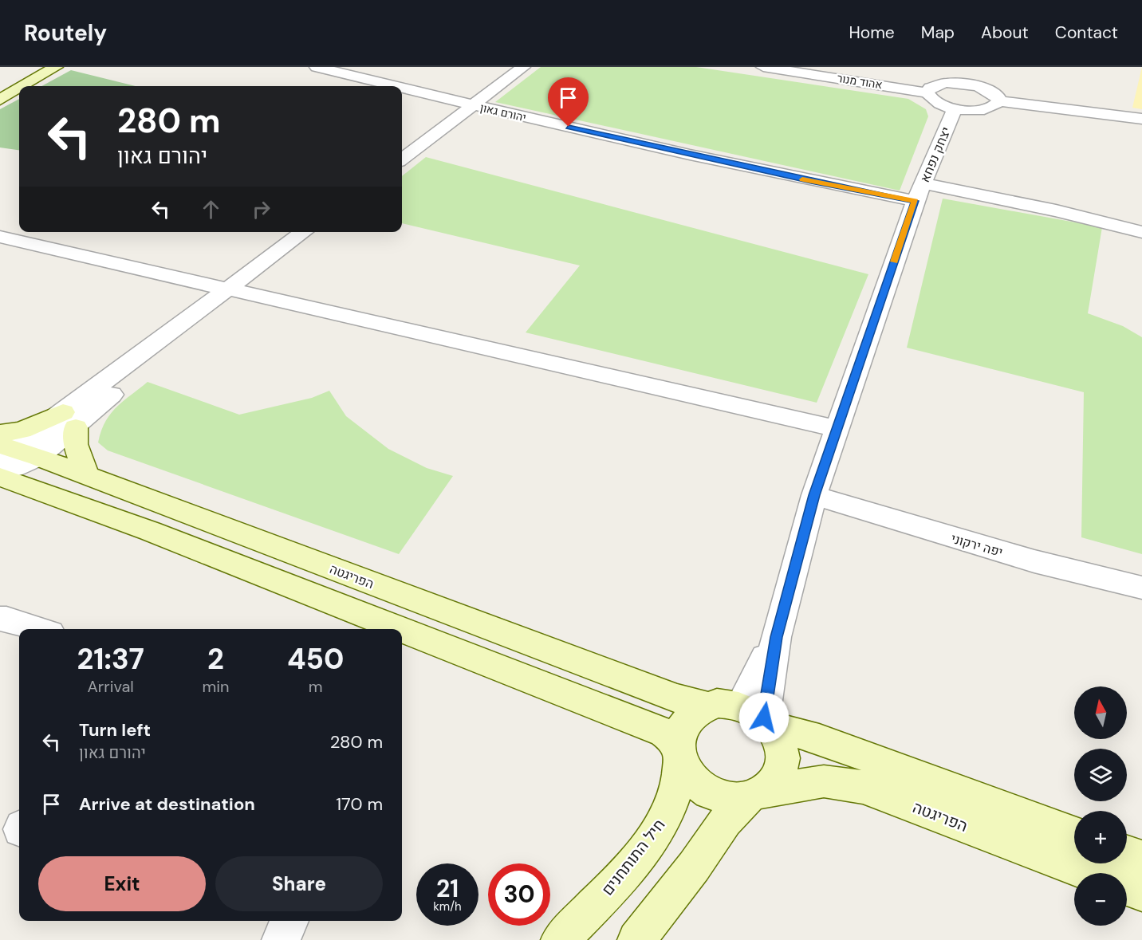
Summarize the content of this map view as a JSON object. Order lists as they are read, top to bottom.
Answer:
{
  "streets": {
    "street": [
      "אהוד מנור",
      "יהורם גאון",
      "יצחק נפחא",
      "יפה ירקוני",
      "הפריגטה",
      "חיל התותחנים"
    ]
  },
  "crossings": [
    ["יהורם גאון", "יצחק נפחא"],
    ["יצחק נפחא", "יפה ירקוני"],
    ["יצחק נפחא", "הפריגטה"],
    ["יצחק נפחא", "חיל התותחנים"],
    ["הפריגטה", "חיל התותחנים"]
  ],
  "north": "top",
  "page": {
    "header": "Routely",
    "nav": [
      "Home",
      "Map",
      "About",
      "Contact"
    ],
    "turn": ["280 m", "יהורם גאון"],
    "eta": [
      "21:37",
      "Arrival",
      "2",
      "min",
      "450",
      "m"
    ],
    "map_buttons": ["+", "−"],
    "list": [
      {
        "name": "Turn left",
        "note": "יהורם גאון",
        "value": "280 m"
      },
      {
        "name": "Arrive at destination",
        "value": "170 m"
      }
    ],
    "buttons": ["Exit", "Share"],
    "speed": "21 km/h",
    "limit": "30"
  }
}
